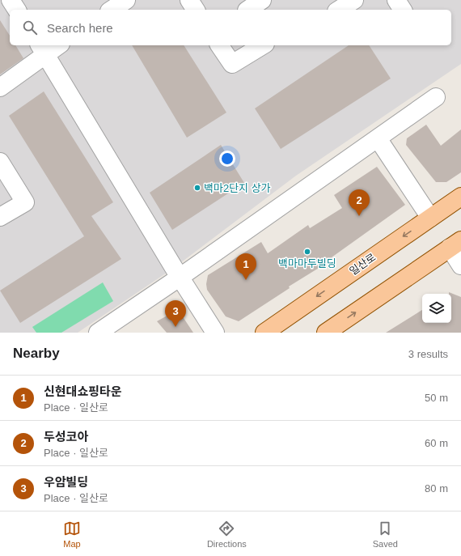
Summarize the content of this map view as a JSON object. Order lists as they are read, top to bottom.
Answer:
{
  "streets": {
    "main road": ["일산로"]
  },
  "places": ["백마2단지 상가", "백마마두빌딩"],
  "page": {
    "search": "Search here",
    "pins": ["2", "1", "3"],
    "heading": ["Nearby", "3 results"],
    "list": [
      {
        "mark": "1",
        "name": "신현대쇼핑타운",
        "note": "Place · 일산로",
        "value": "50 m"
      },
      {
        "mark": "2",
        "name": "두성코아",
        "note": "Place · 일산로",
        "value": "60 m"
      },
      {
        "mark": "3",
        "name": "우암빌딩",
        "note": "Place · 일산로",
        "value": "80 m"
      }
    ],
    "nav": ["Map", "Directions", "Saved"]
  }
}
